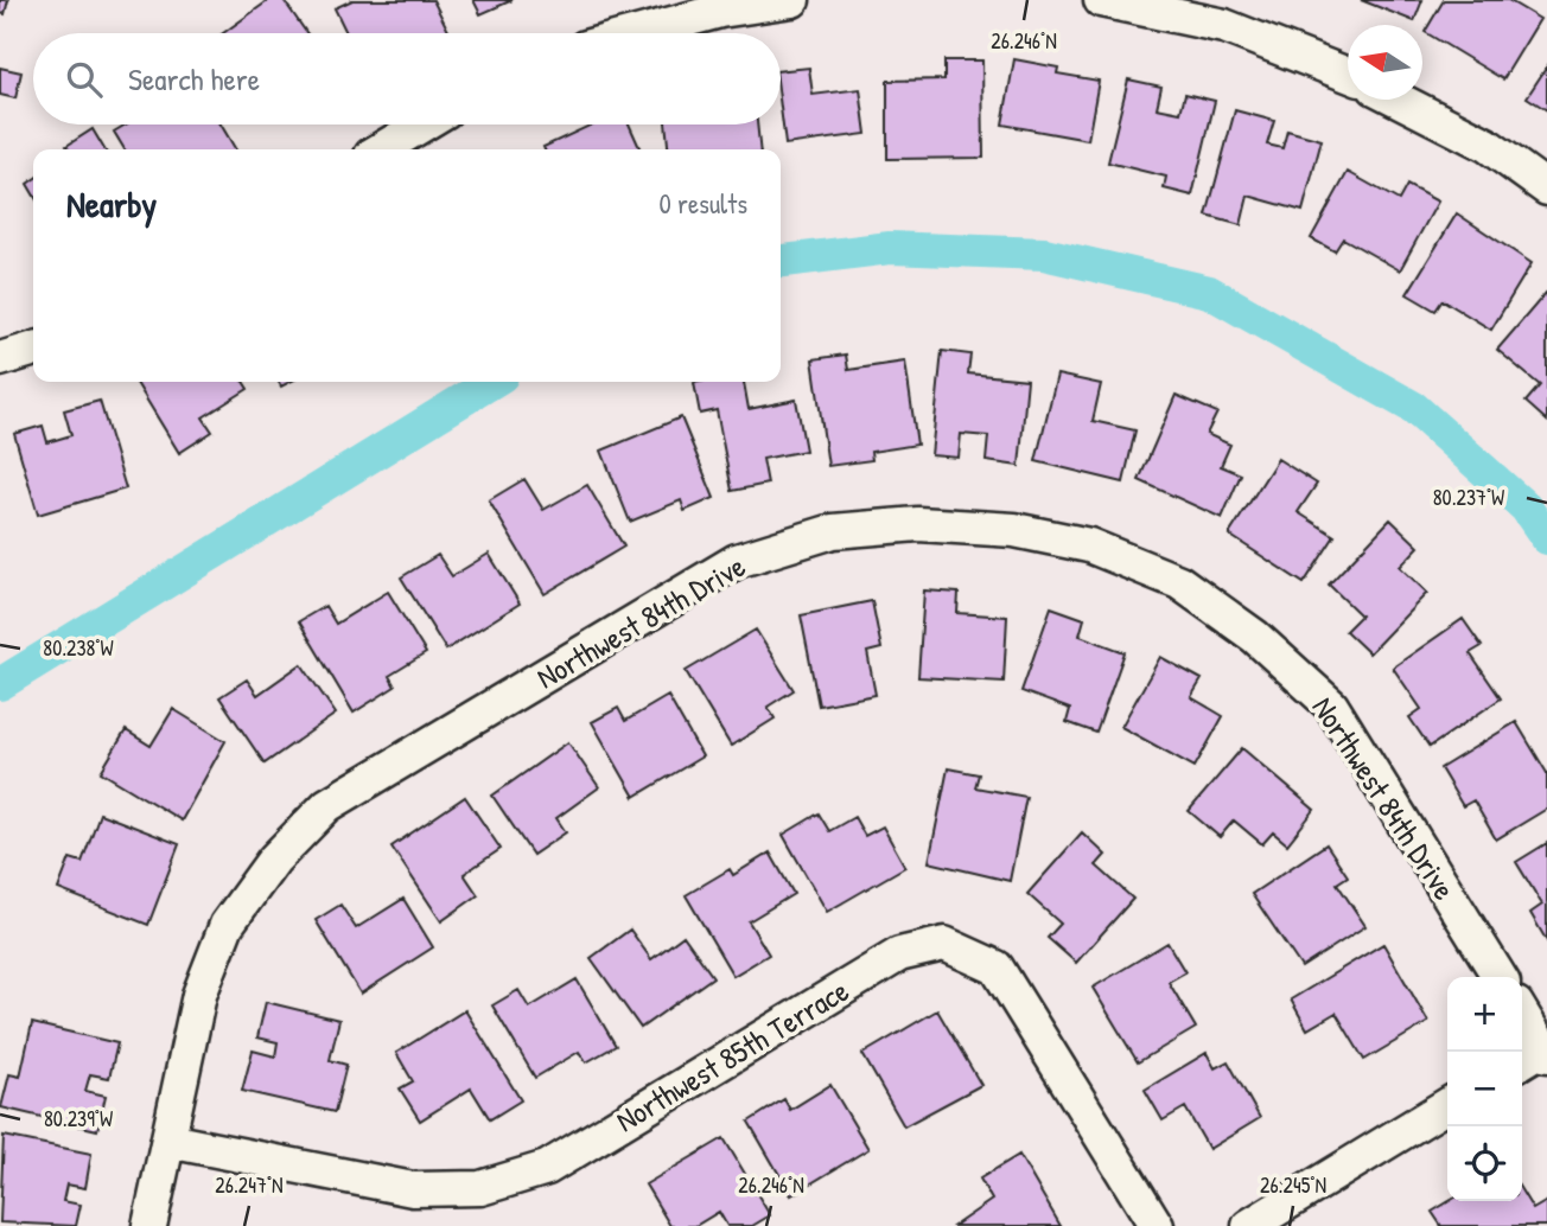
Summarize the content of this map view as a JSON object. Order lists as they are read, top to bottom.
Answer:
{
  "streets": {
    "street": ["Northwest 84th Drive", "Northwest 85th Terrace"]
  },
  "crossings": [
    ["Northwest 84th Drive", "Northwest 85th Terrace"]
  ],
  "north": "left",
  "page": {
    "search": "Search here",
    "heading": ["Nearby", "0 results"],
    "map_buttons": ["+", "−"]
  },
  "coordinates": [
    "26.246°N",
    "80.237°W",
    "80.238°W",
    "80.239°W",
    "26.247°N",
    "26.245°N"
  ]
}
